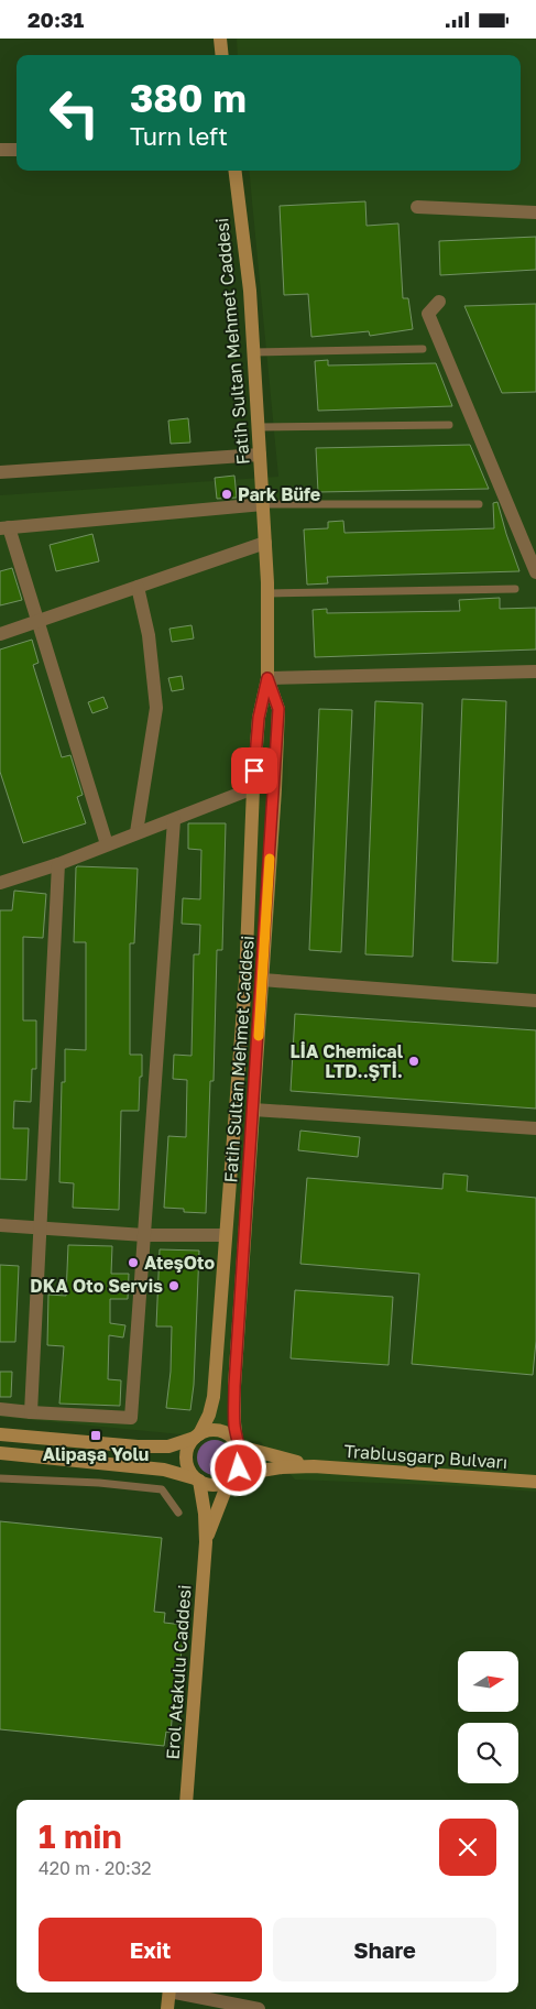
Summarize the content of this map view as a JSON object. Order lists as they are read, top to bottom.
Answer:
{
  "streets": {
    "main road": ["Fatih Sultan Mehmet Caddesi", "Trablusgarp Bulvarı", "Erol Atakulu Caddesi"]
  },
  "crossings": [
    ["Fatih Sultan Mehmet Caddesi", "Trablusgarp Bulvarı"]
  ],
  "places": {
    "other": [
      "Park Büfe",
      "LİA Chemical LTD..ŞTİ.",
      "AteşOto",
      "DKA Oto Servis"
    ],
    "transit": ["Alipaşa Yolu"]
  },
  "north": "right",
  "page": {
    "status": "20:31",
    "turn": ["380 m", "Turn left"],
    "heading": ["1 min", "420 m · 20:32"],
    "buttons": ["Exit", "Share"]
  }
}
